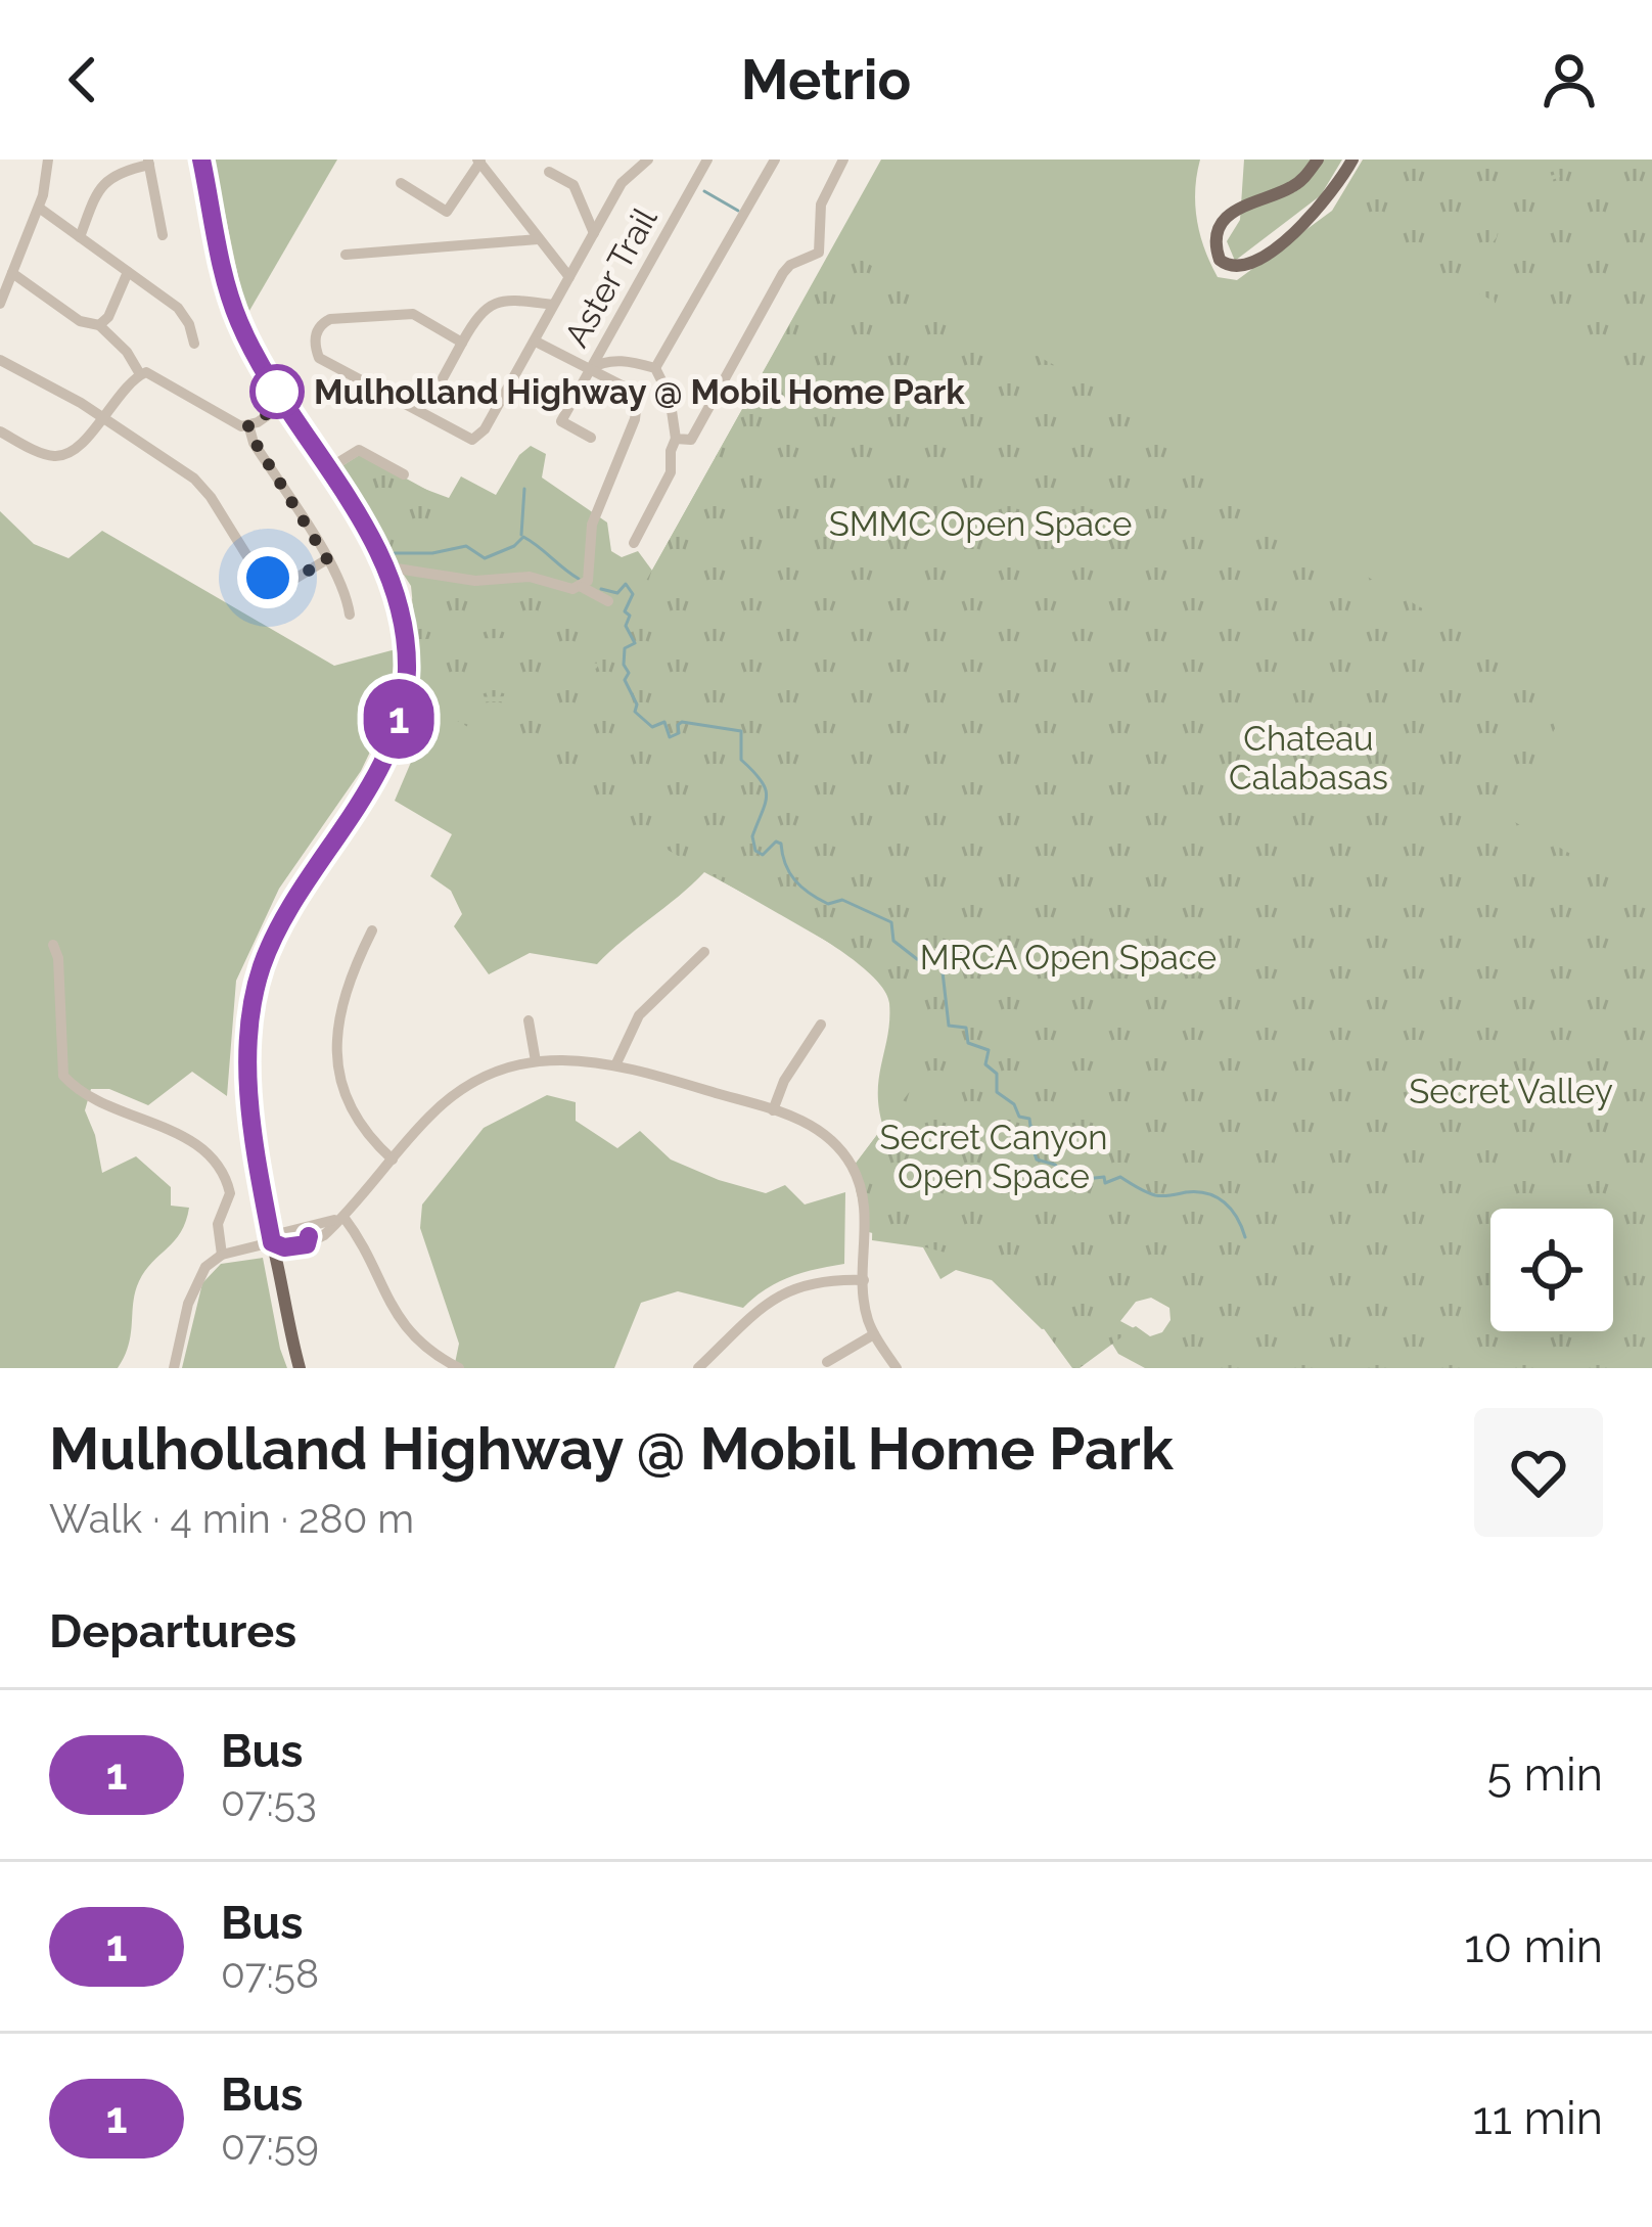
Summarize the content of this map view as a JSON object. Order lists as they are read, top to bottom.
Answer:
{
  "streets": {
    "street": ["Aster Trail"]
  },
  "parks": [
    "SMMC Open Space",
    "Chateau Calabasas",
    "MRCA Open Space",
    "Secret Valley",
    "Secret Canyon Open Space"
  ],
  "places": ["Mulholland Highway @ Mobil Home Park"],
  "lines": ["bus line 1"],
  "page": {
    "header": "Metrio",
    "on_map": "1",
    "heading": [
      ["Mulholland Highway @ Mobil Home Park", "Walk · 4 min · 280 m"],
      "Departures"
    ],
    "list": [
      {
        "mark": "1",
        "name": "Bus",
        "note": "07:53",
        "value": "5 min"
      },
      {
        "mark": "1",
        "name": "Bus",
        "note": "07:58",
        "value": "10 min"
      },
      {
        "mark": "1",
        "name": "Bus",
        "note": "07:59",
        "value": "11 min"
      }
    ]
  }
}
